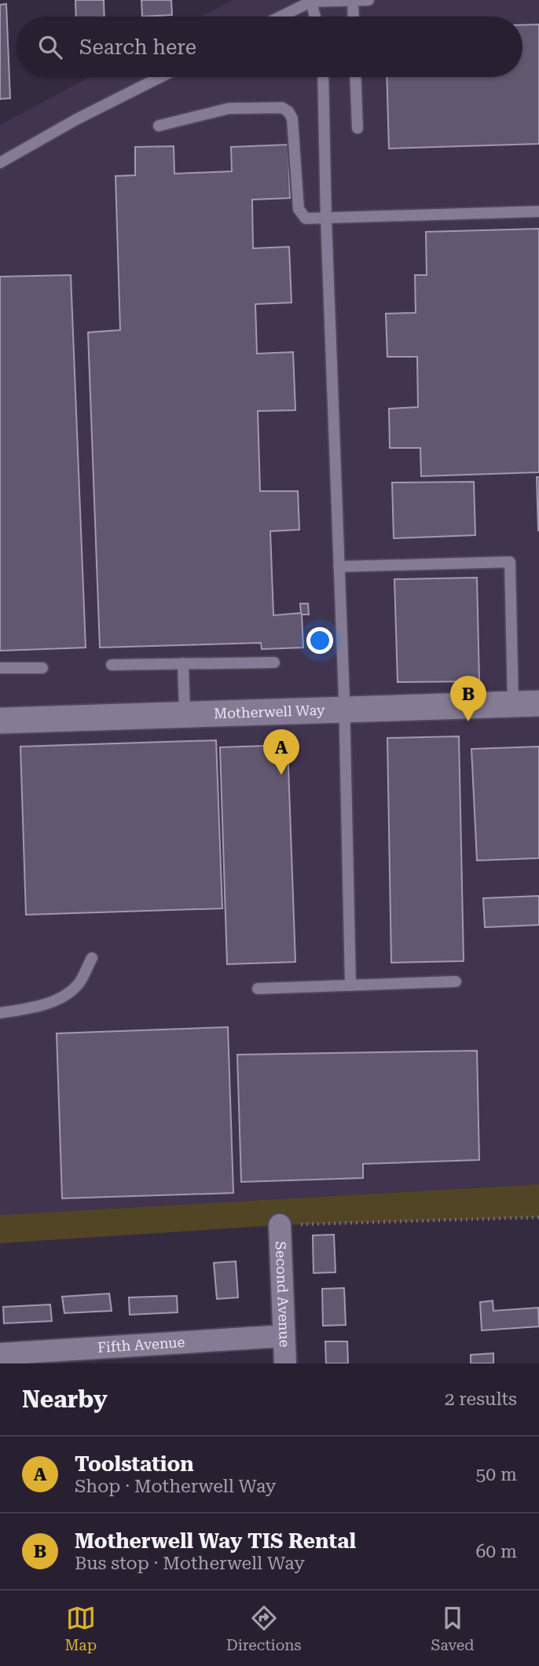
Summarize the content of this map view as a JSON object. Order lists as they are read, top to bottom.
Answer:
{
  "streets": {
    "street": ["Motherwell Way", "Second Avenue", "Fifth Avenue"]
  },
  "crossings": [
    ["Second Avenue", "Fifth Avenue"]
  ],
  "page": {
    "search": "Search here",
    "pins": ["B", "A"],
    "heading": ["Nearby", "2 results"],
    "list": [
      {
        "mark": "A",
        "name": "Toolstation",
        "note": "Shop · Motherwell Way",
        "value": "50 m"
      },
      {
        "mark": "B",
        "name": "Motherwell Way TIS Rental",
        "note": "Bus stop · Motherwell Way",
        "value": "60 m"
      }
    ],
    "nav": ["Map", "Directions", "Saved"]
  }
}
